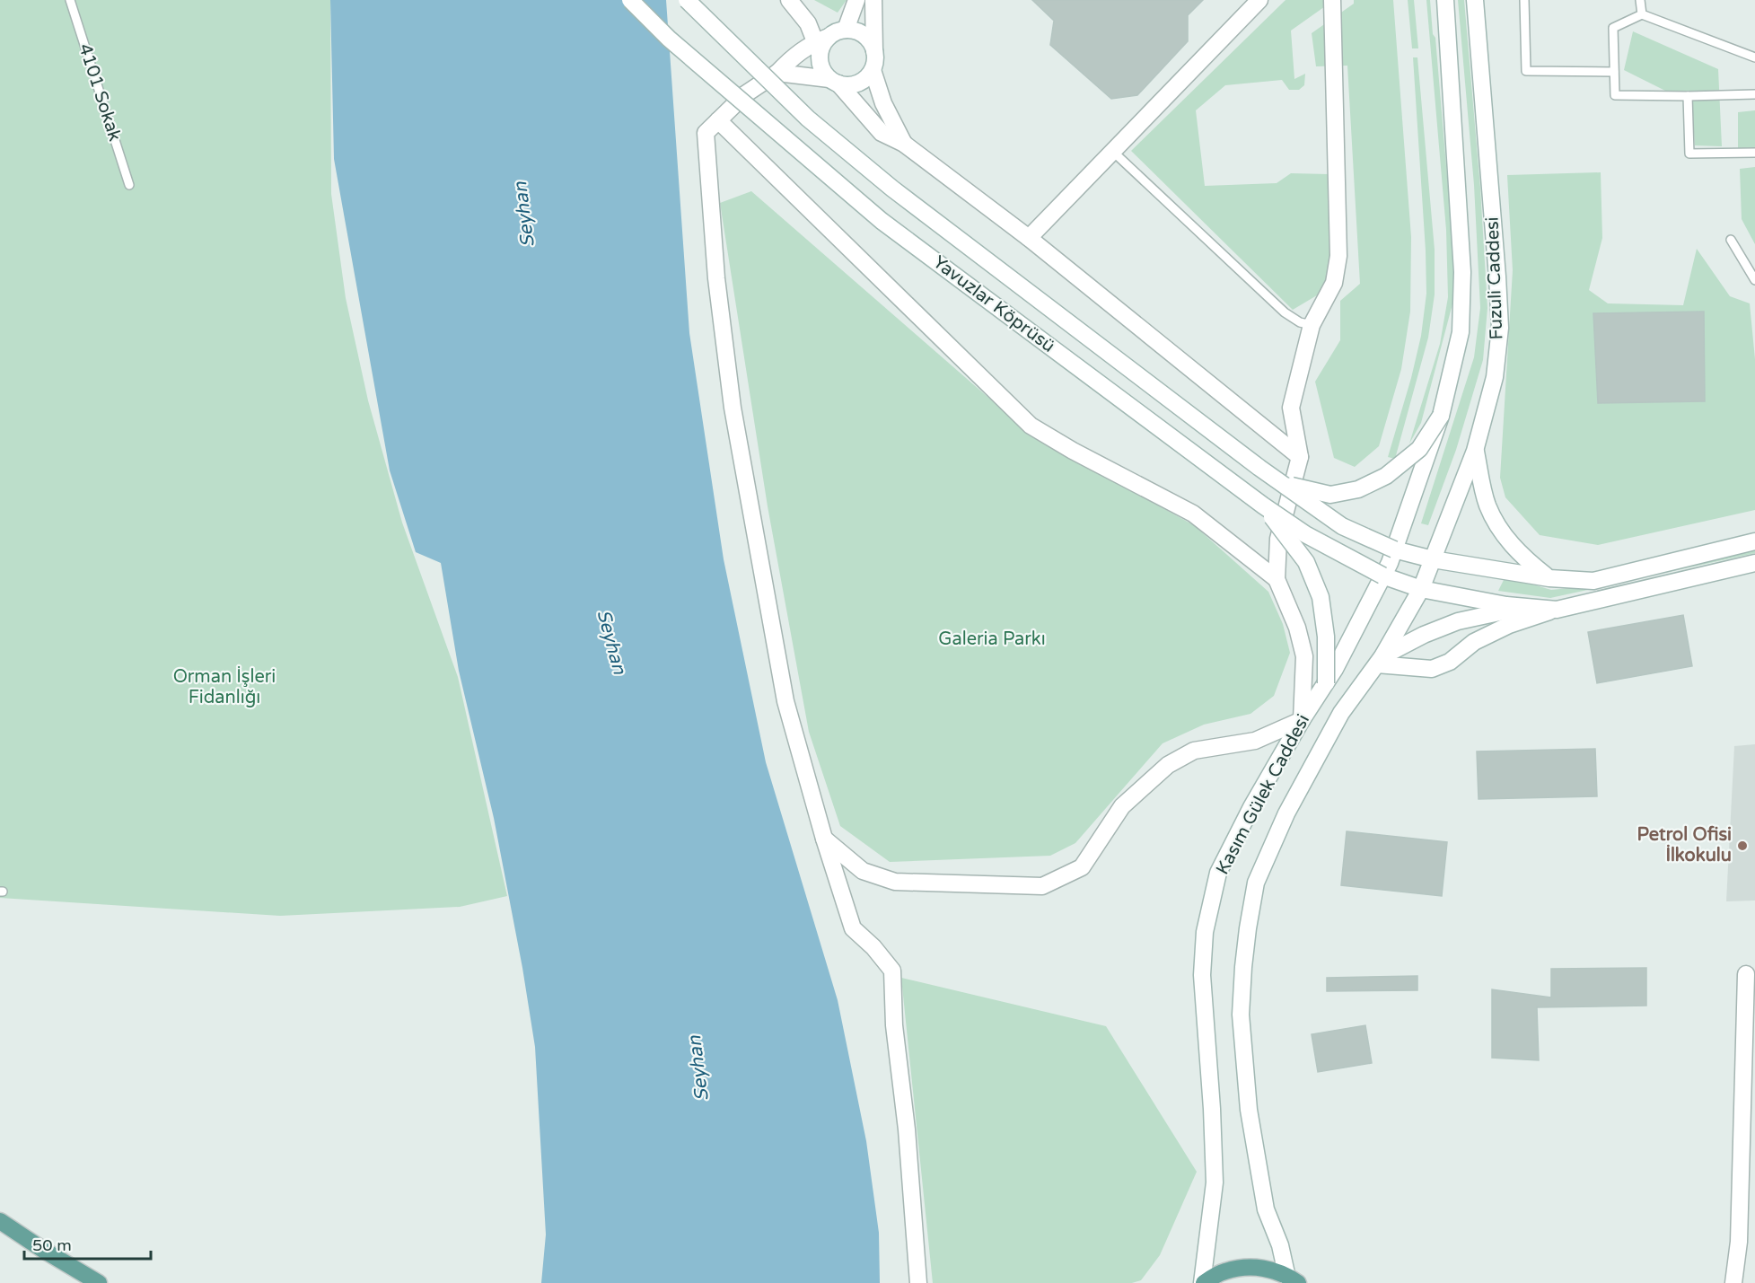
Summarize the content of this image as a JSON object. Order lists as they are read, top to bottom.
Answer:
{
  "streets": {
    "main road": ["Fuzuli Caddesi", "Yavuzlar Köprüsü", "Kasım Gülek Caddesi"],
    "lane": ["4101 Sokak"]
  },
  "crossings": [
    ["Fuzuli Caddesi", "Yavuzlar Köprüsü"],
    ["Fuzuli Caddesi", "Kasım Gülek Caddesi"],
    ["Yavuzlar Köprüsü", "Kasım Gülek Caddesi"]
  ],
  "water": ["Seyhan"],
  "parks": ["Galeria Parkı", "Orman İşleri Fidanlığı"],
  "places": ["Petrol Ofisi İlkokulu"],
  "scale_bar": "50 m"
}
